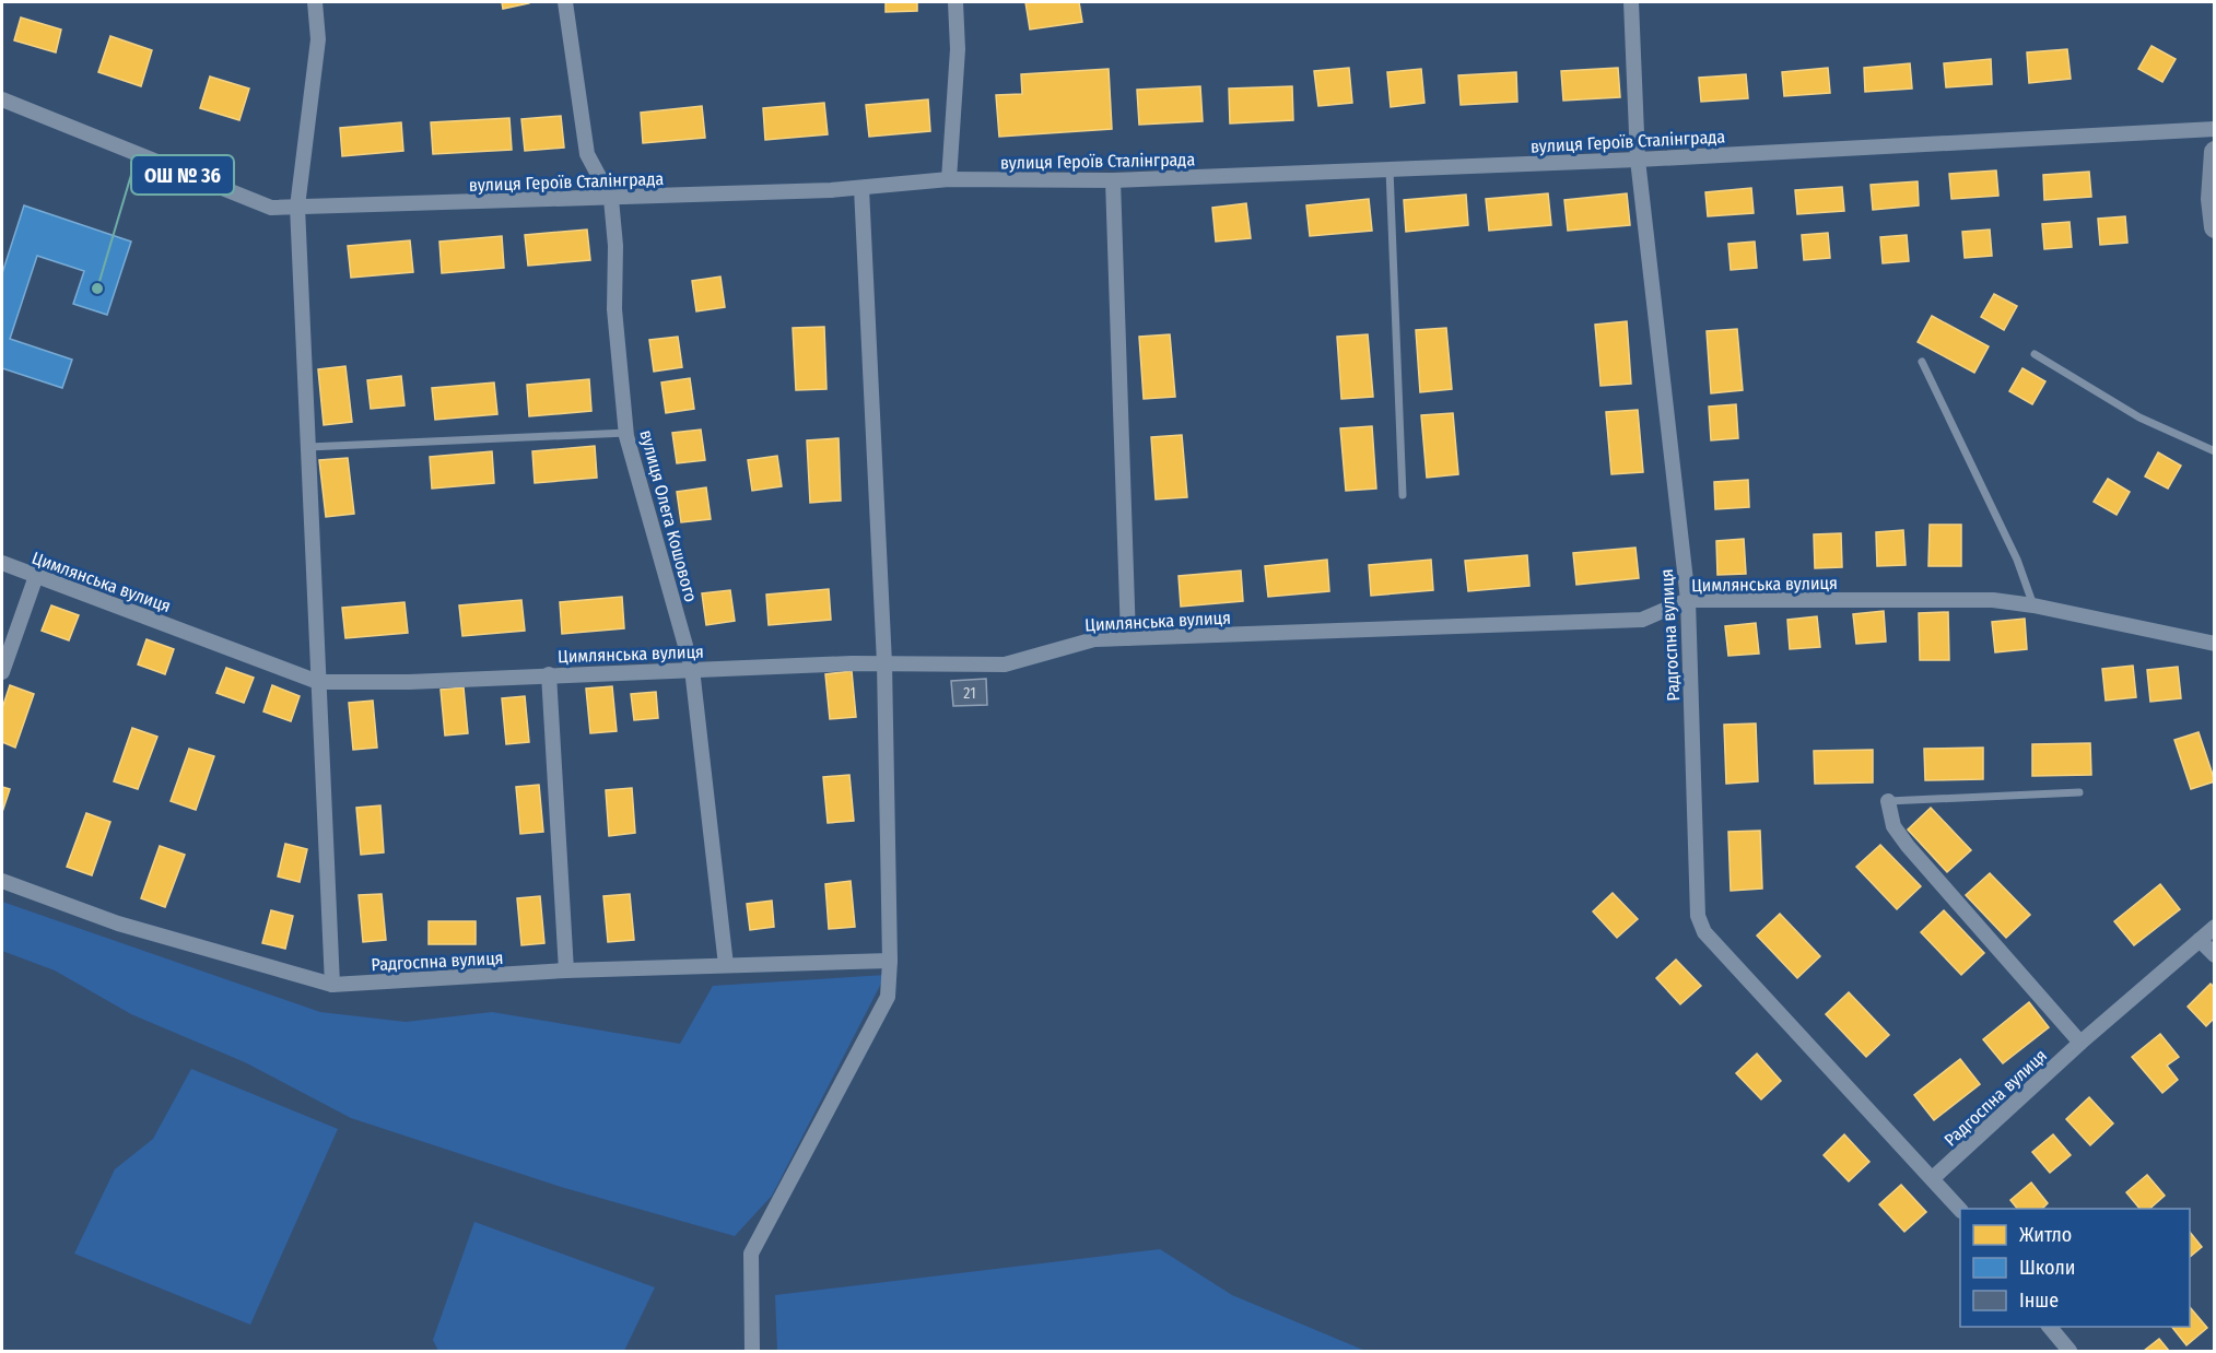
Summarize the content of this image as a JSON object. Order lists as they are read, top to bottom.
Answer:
{
  "streets": {
    "street": [
      "вулиця Героїв Сталінграда",
      "вулиця Олега Кошового",
      "Цимлянська вулиця",
      "Радгоспна вулиця"
    ]
  },
  "crossings": [
    ["вулиця Героїв Сталінграда", "вулиця Олега Кошового"],
    ["вулиця Героїв Сталінграда", "Радгоспна вулиця"],
    ["вулиця Олега Кошового", "Цимлянська вулиця"],
    ["вулиця Олега Кошового", "Радгоспна вулиця"],
    ["Цимлянська вулиця", "Радгоспна вулиця"]
  ],
  "places": ["ОШ № 36"],
  "house_numbers": ["21"],
  "legend": ["Житло", "Школи", "Інше"]
}
